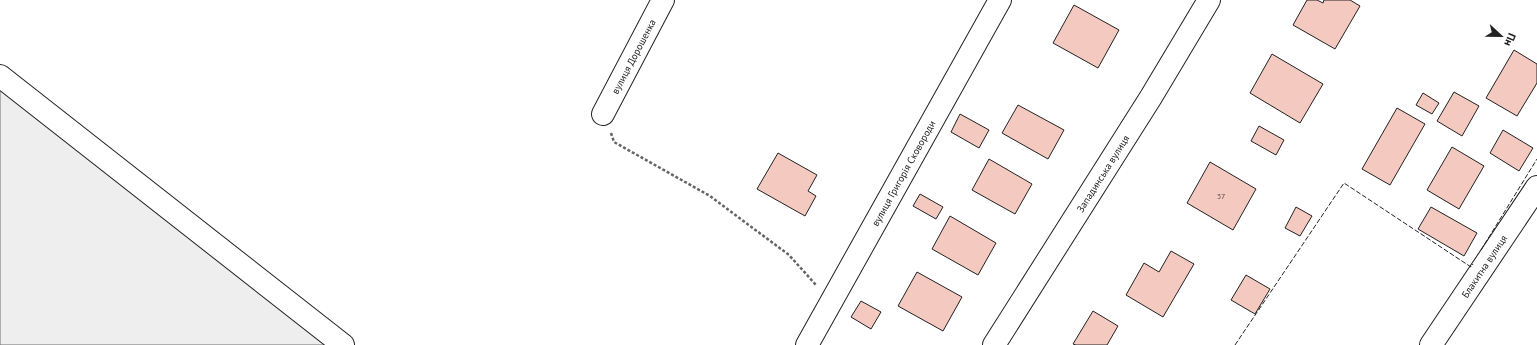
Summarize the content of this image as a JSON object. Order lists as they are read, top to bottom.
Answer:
{
  "streets": {
    "street": [
      "вулиця Дорошенка",
      "вулиця Григорія Сковороди",
      "Западинська вулиця",
      "Блакитна вулиця"
    ]
  },
  "house_numbers": ["37"],
  "north": "right"
}
